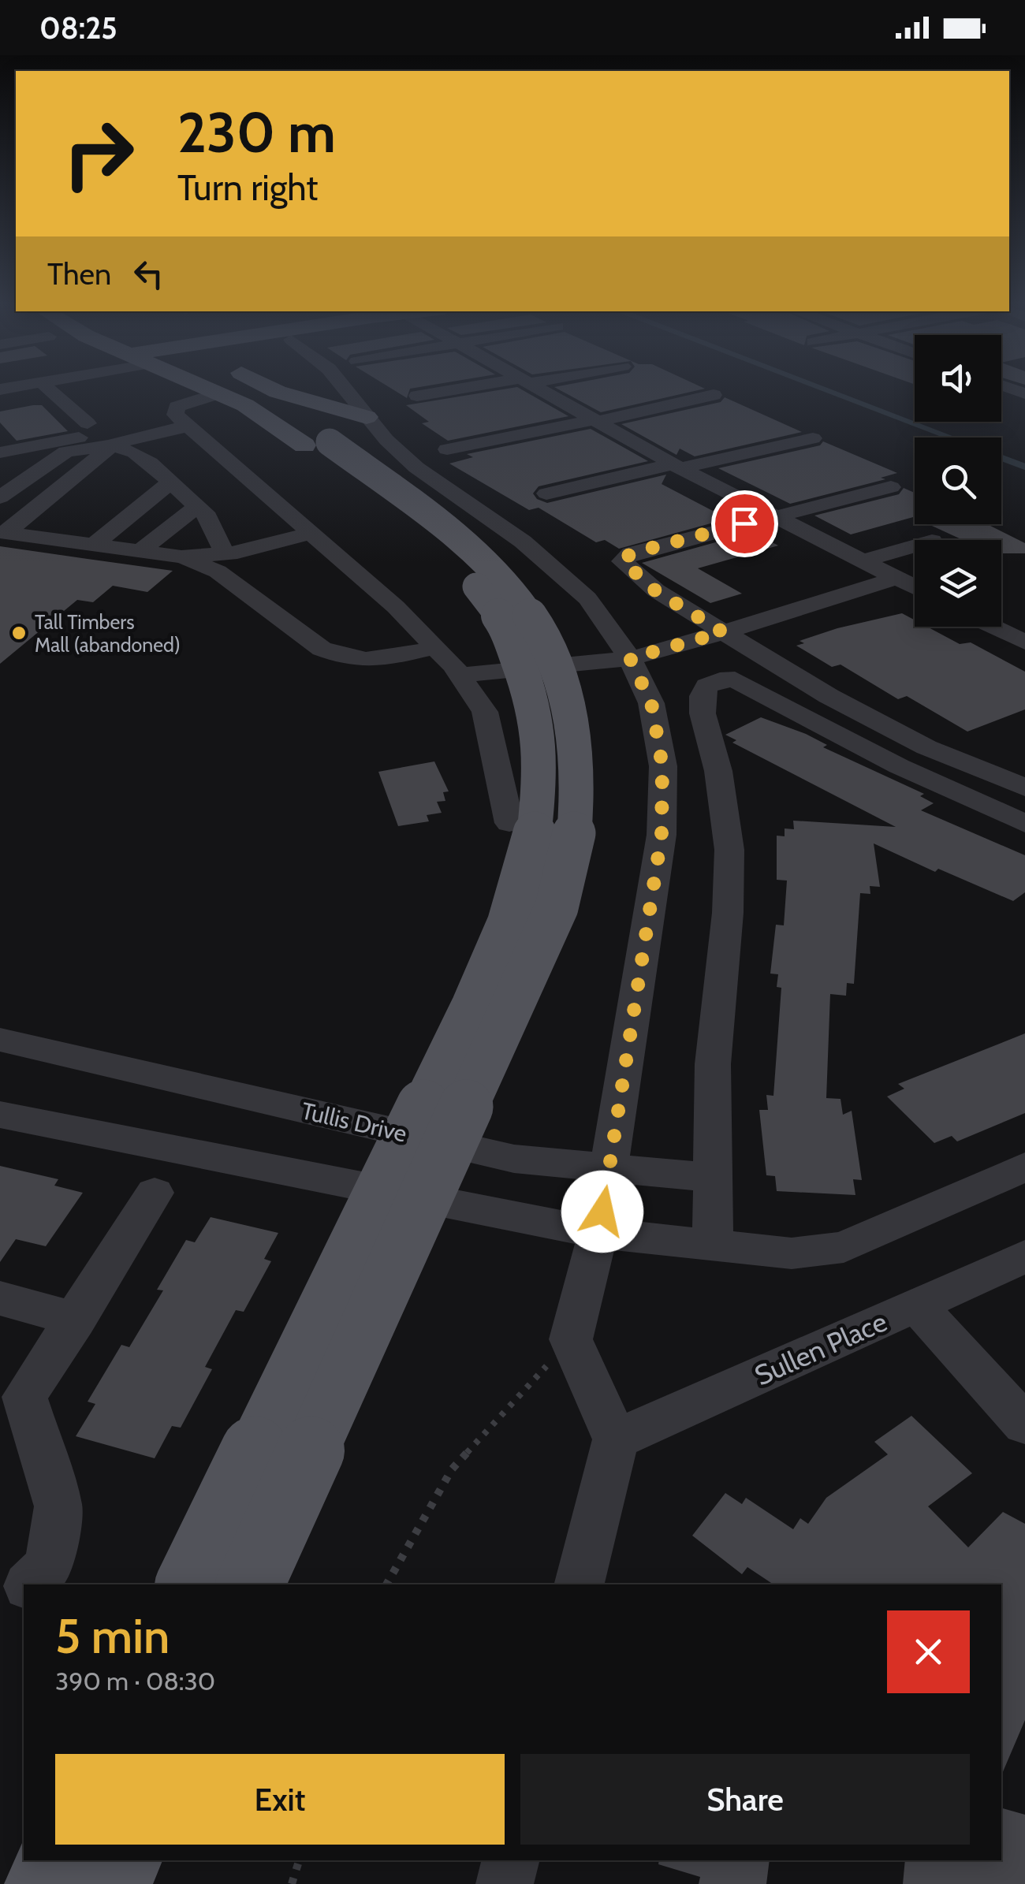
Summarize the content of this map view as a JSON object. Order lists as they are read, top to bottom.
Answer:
{
  "streets": {
    "street": ["Tullis Drive", "Sullen Place"]
  },
  "places": ["Tall Timbers Mall (abandoned)"],
  "page": {
    "status": "08:25",
    "turn": ["230 m", "Turn right"],
    "then": "Then",
    "heading": ["5 min", "390 m · 08:30"],
    "buttons": ["Exit", "Share"]
  }
}
